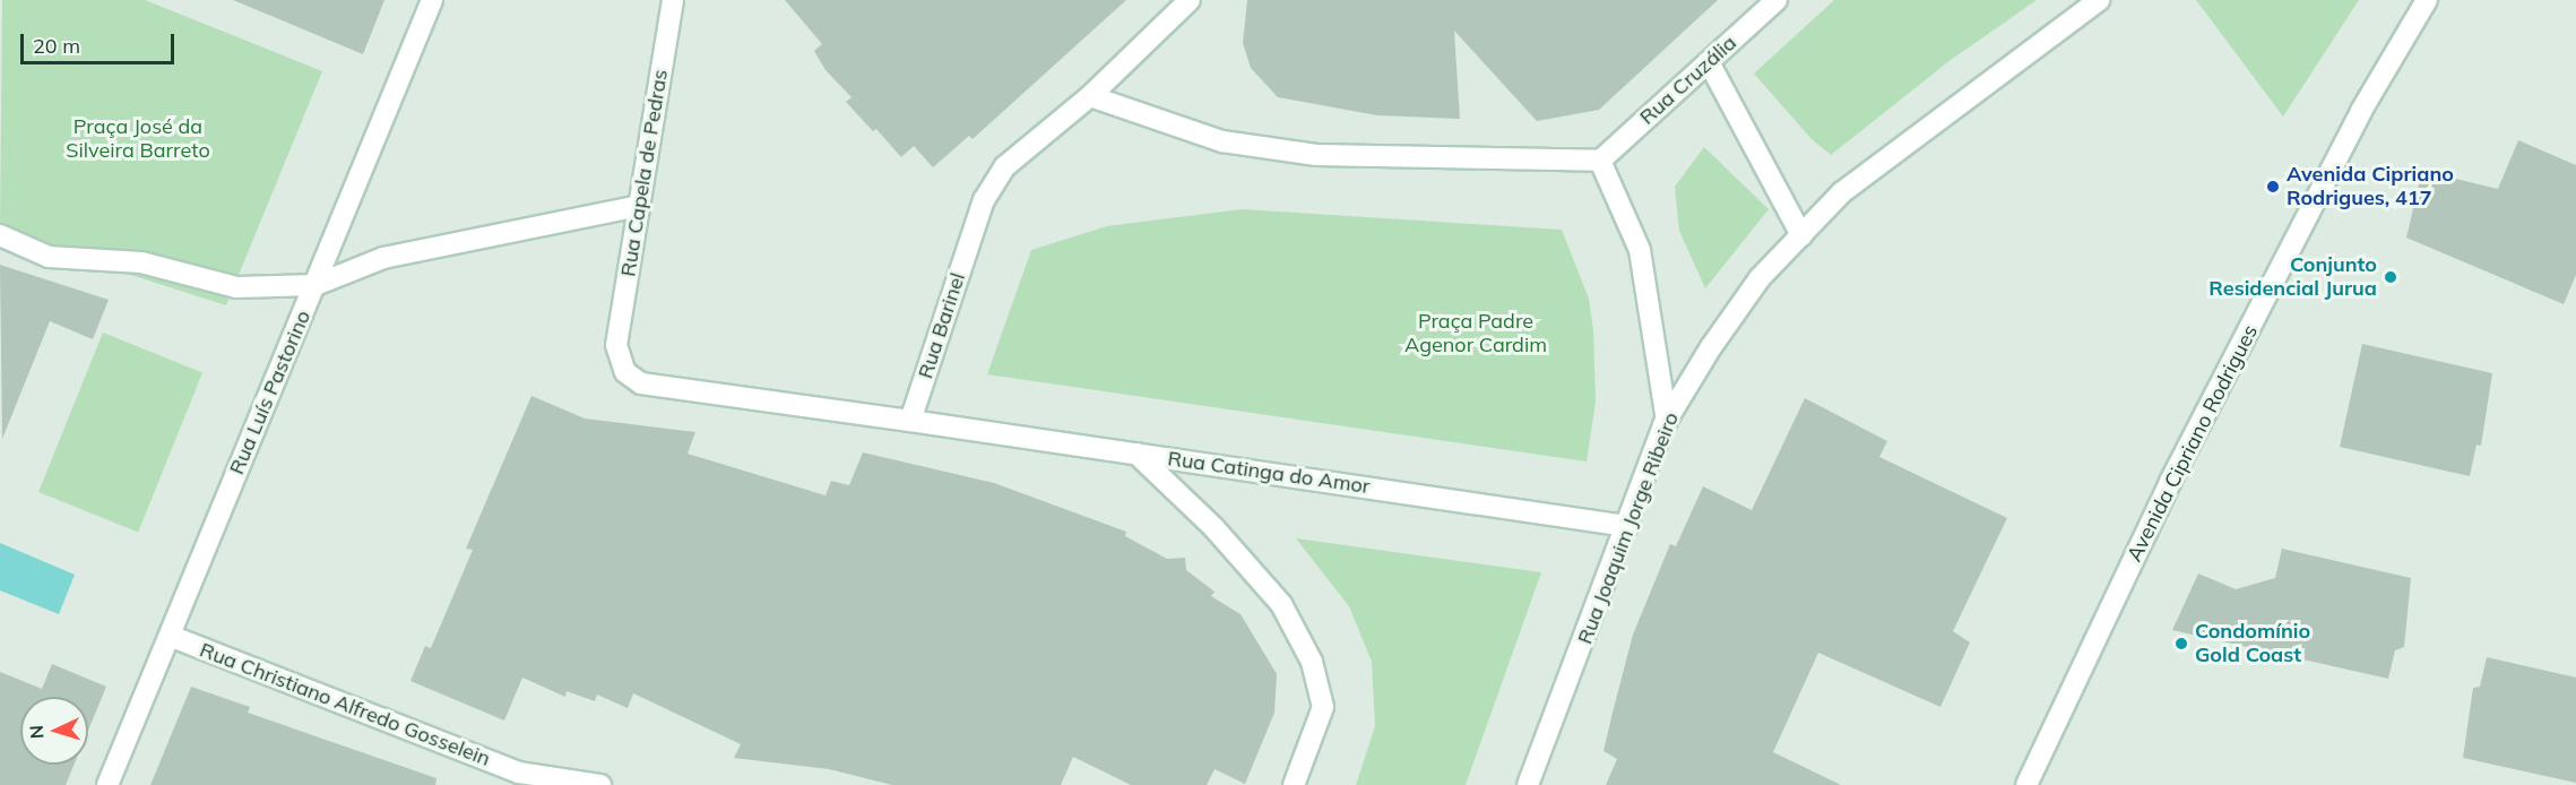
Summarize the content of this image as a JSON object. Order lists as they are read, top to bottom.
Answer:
{
  "streets": {
    "street": [
      "Rua Cruzália",
      "Rua Capela de Pedras",
      "Rua Barinel",
      "Rua Luís Pastorino",
      "Avenida Cipriano Rodrigues",
      "Rua Catinga do Amor",
      "Rua Joaquim Jorge Ribeiro",
      "Rua Christiano Alfredo Gosselein"
    ]
  },
  "crossings": [
    ["Rua Capela de Pedras", "Rua Barinel"],
    ["Rua Capela de Pedras", "Rua Catinga do Amor"],
    ["Rua Barinel", "Rua Catinga do Amor"],
    ["Rua Luís Pastorino", "Rua Christiano Alfredo Gosselein"],
    ["Rua Catinga do Amor", "Rua Joaquim Jorge Ribeiro"]
  ],
  "parks": ["Praça José da Silveira Barreto", "Praça Padre Agenor Cardim"],
  "places": ["Avenida Cipriano Rodrigues, 417", "Conjunto Residencial Jurua", "Condomínio Gold Coast"],
  "scale_bar": "20 m",
  "north": "left"
}
